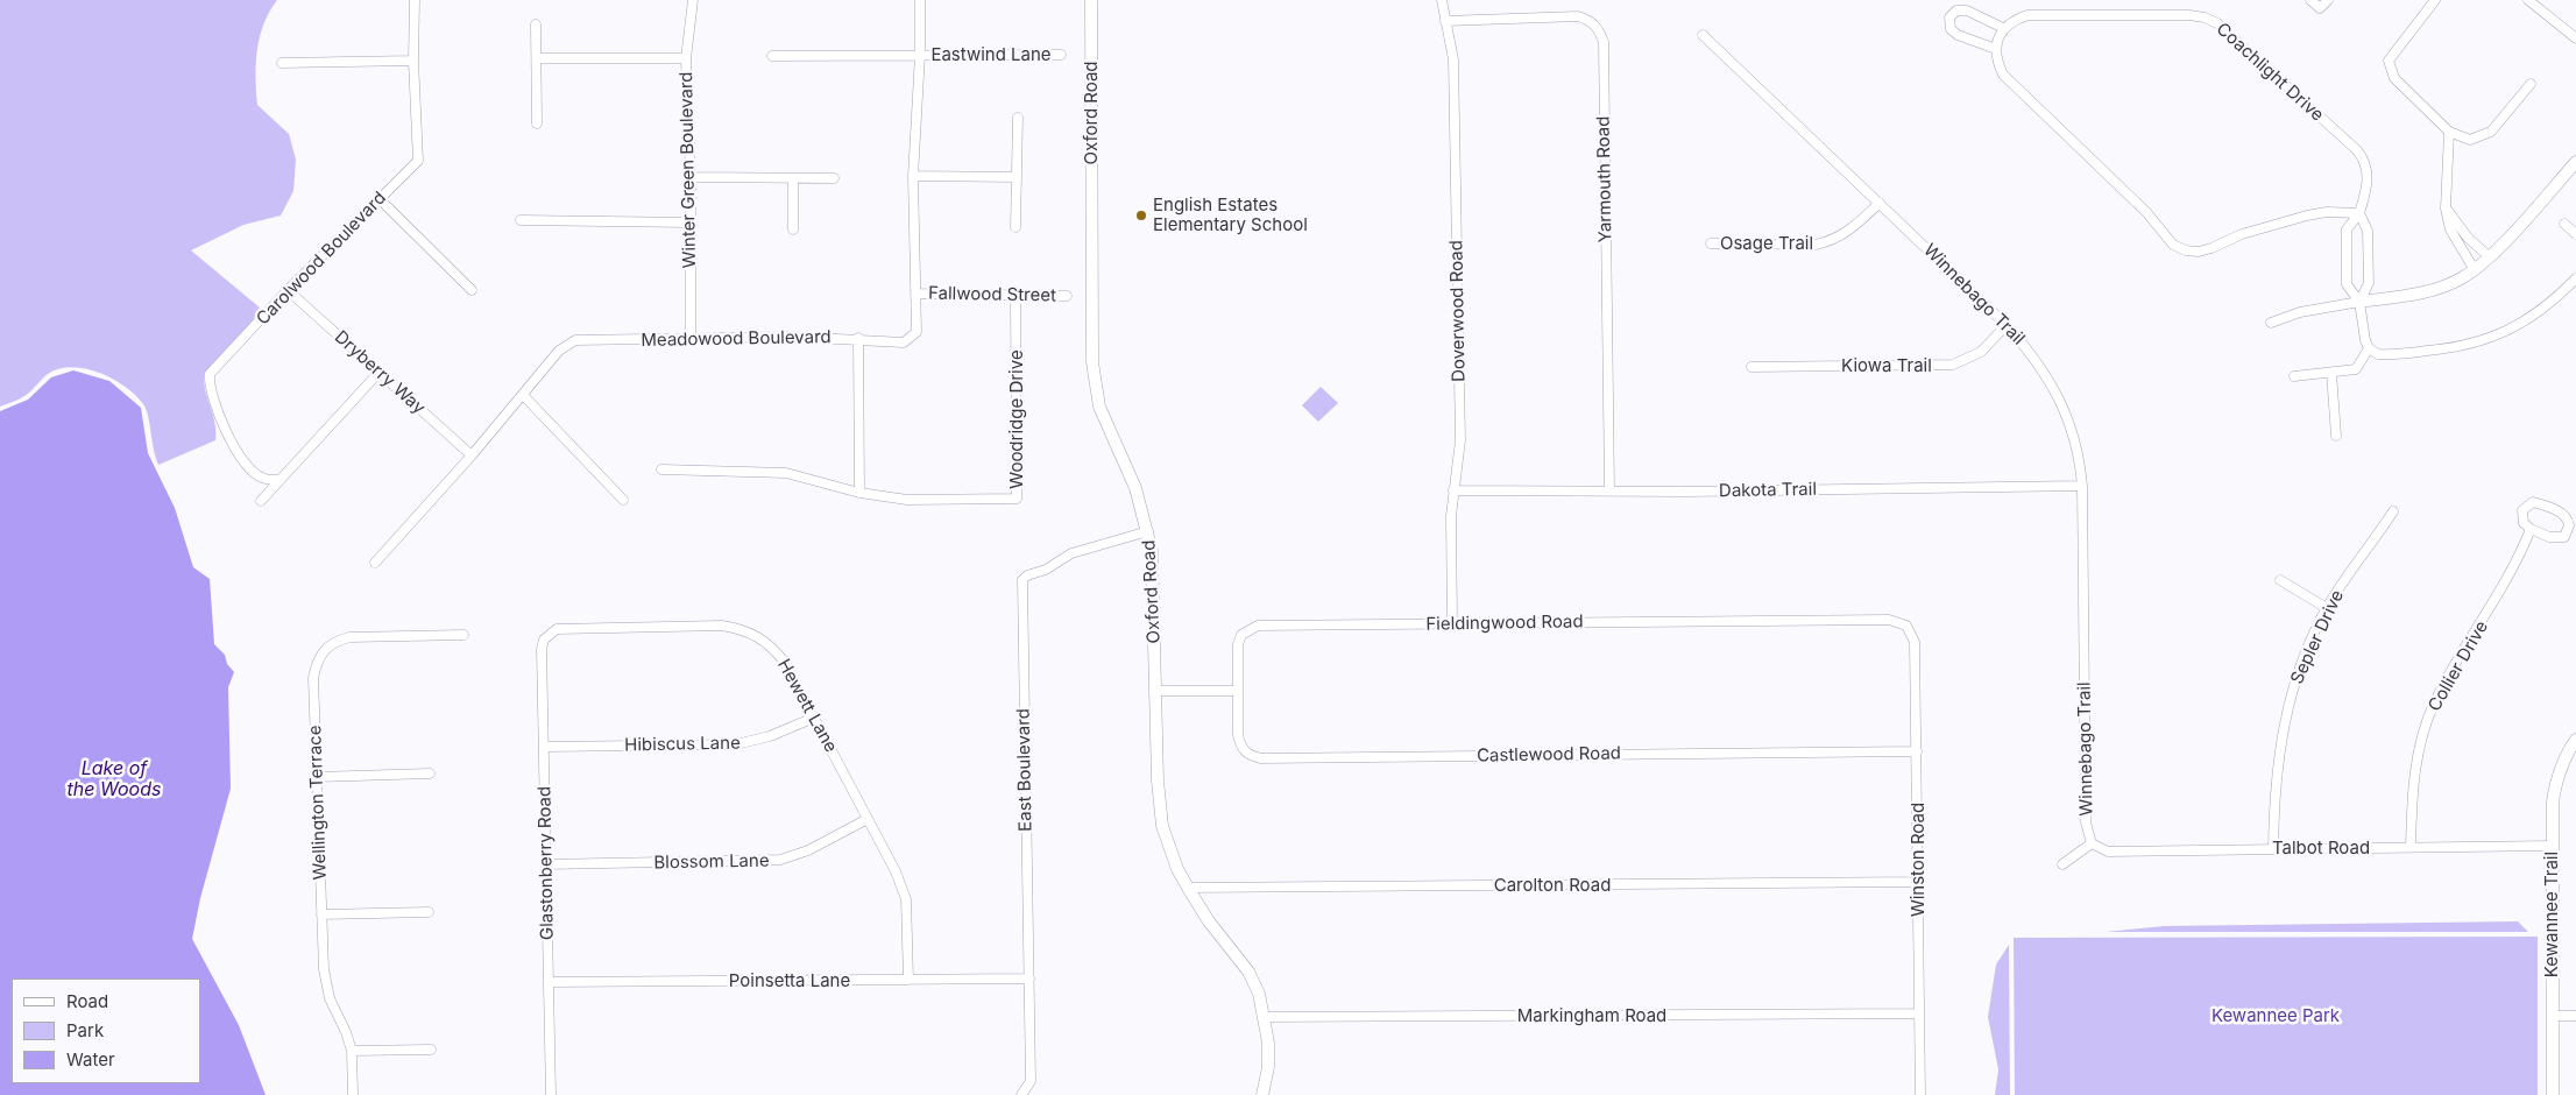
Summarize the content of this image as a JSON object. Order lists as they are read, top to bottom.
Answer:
{
  "streets": {
    "street": [
      "Eastwind Lane",
      "Coachlight Drive",
      "Oxford Road",
      "Winter Green Boulevard",
      "Yarmouth Road",
      "Osage Trail",
      "Carolwood Boulevard",
      "Fallwood Street",
      "Winnebago Trail",
      "Doverwood Road",
      "Meadowood Boulevard",
      "Kiowa Trail",
      "Dryberry Way",
      "Woodridge Drive",
      "Dakota Trail",
      "Fieldingwood Road",
      "Sepler Drive",
      "Collier Drive",
      "Hewett Lane",
      "Hibiscus Lane",
      "Castlewood Road",
      "East Boulevard",
      "Wellington Terrace",
      "Talbot Road",
      "Winston Road",
      "Blossom Lane",
      "Glastonberry Road",
      "Carolton Road",
      "Kewannee Trail",
      "Poinsetta Lane",
      "Markingham Road"
    ]
  },
  "crossings": [
    ["Eastwind Lane", "Meadowood Boulevard"],
    ["Oxford Road", "East Boulevard"],
    ["Oxford Road", "Carolton Road"],
    ["Oxford Road", "Markingham Road"],
    ["Winter Green Boulevard", "Meadowood Boulevard"],
    ["Yarmouth Road", "Doverwood Road"],
    ["Yarmouth Road", "Dakota Trail"],
    ["Osage Trail", "Winnebago Trail"],
    ["Carolwood Boulevard", "Dryberry Way"],
    ["Fallwood Street", "Meadowood Boulevard"],
    ["Fallwood Street", "Woodridge Drive"],
    ["Winnebago Trail", "Kiowa Trail"],
    ["Winnebago Trail", "Dakota Trail"],
    ["Winnebago Trail", "Talbot Road"],
    ["Doverwood Road", "Dakota Trail"],
    ["Doverwood Road", "Fieldingwood Road"],
    ["Meadowood Boulevard", "Dryberry Way"],
    ["Fieldingwood Road", "Castlewood Road"],
    ["Fieldingwood Road", "Winston Road"],
    ["Sepler Drive", "Talbot Road"],
    ["Collier Drive", "Talbot Road"],
    ["Hewett Lane", "Hibiscus Lane"],
    ["Hewett Lane", "Blossom Lane"],
    ["Hewett Lane", "Glastonberry Road"],
    ["Hewett Lane", "Poinsetta Lane"],
    ["Hibiscus Lane", "Glastonberry Road"],
    ["Castlewood Road", "Winston Road"],
    ["East Boulevard", "Poinsetta Lane"],
    ["Talbot Road", "Kewannee Trail"],
    ["Winston Road", "Carolton Road"],
    ["Winston Road", "Markingham Road"],
    ["Blossom Lane", "Glastonberry Road"],
    ["Glastonberry Road", "Poinsetta Lane"]
  ],
  "water": ["Lake of the Woods"],
  "parks": ["Kewannee Park"],
  "places": ["English Estates Elementary School"],
  "legend": ["Road", "Park", "Water"]
}
